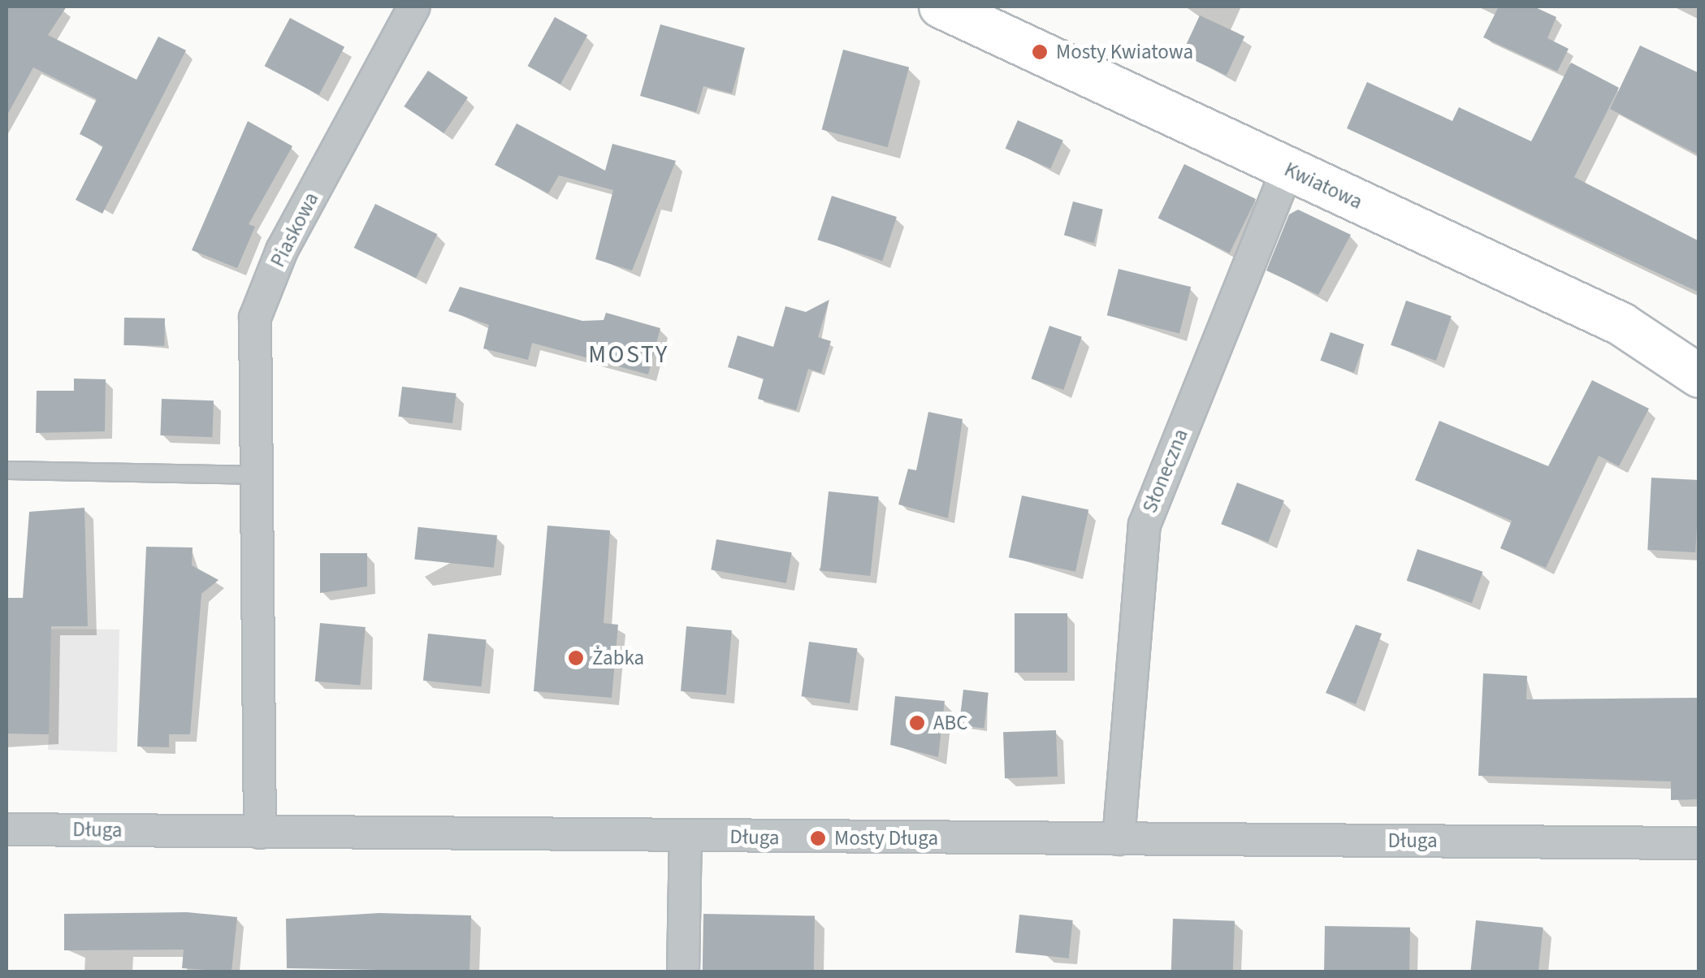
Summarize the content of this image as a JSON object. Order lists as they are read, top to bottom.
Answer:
{
  "streets": {
    "main road": ["Kwiatowa"],
    "street": ["Piaskowa", "Słoneczna", "Długa"]
  },
  "crossings": [
    ["Kwiatowa", "Słoneczna"],
    ["Piaskowa", "Długa"],
    ["Słoneczna", "Długa"]
  ],
  "districts": ["MOSTY"],
  "places": [
    "Mosty Kwiatowa",
    "Żabka",
    "ABC",
    "Mosty Długa"
  ]
}
